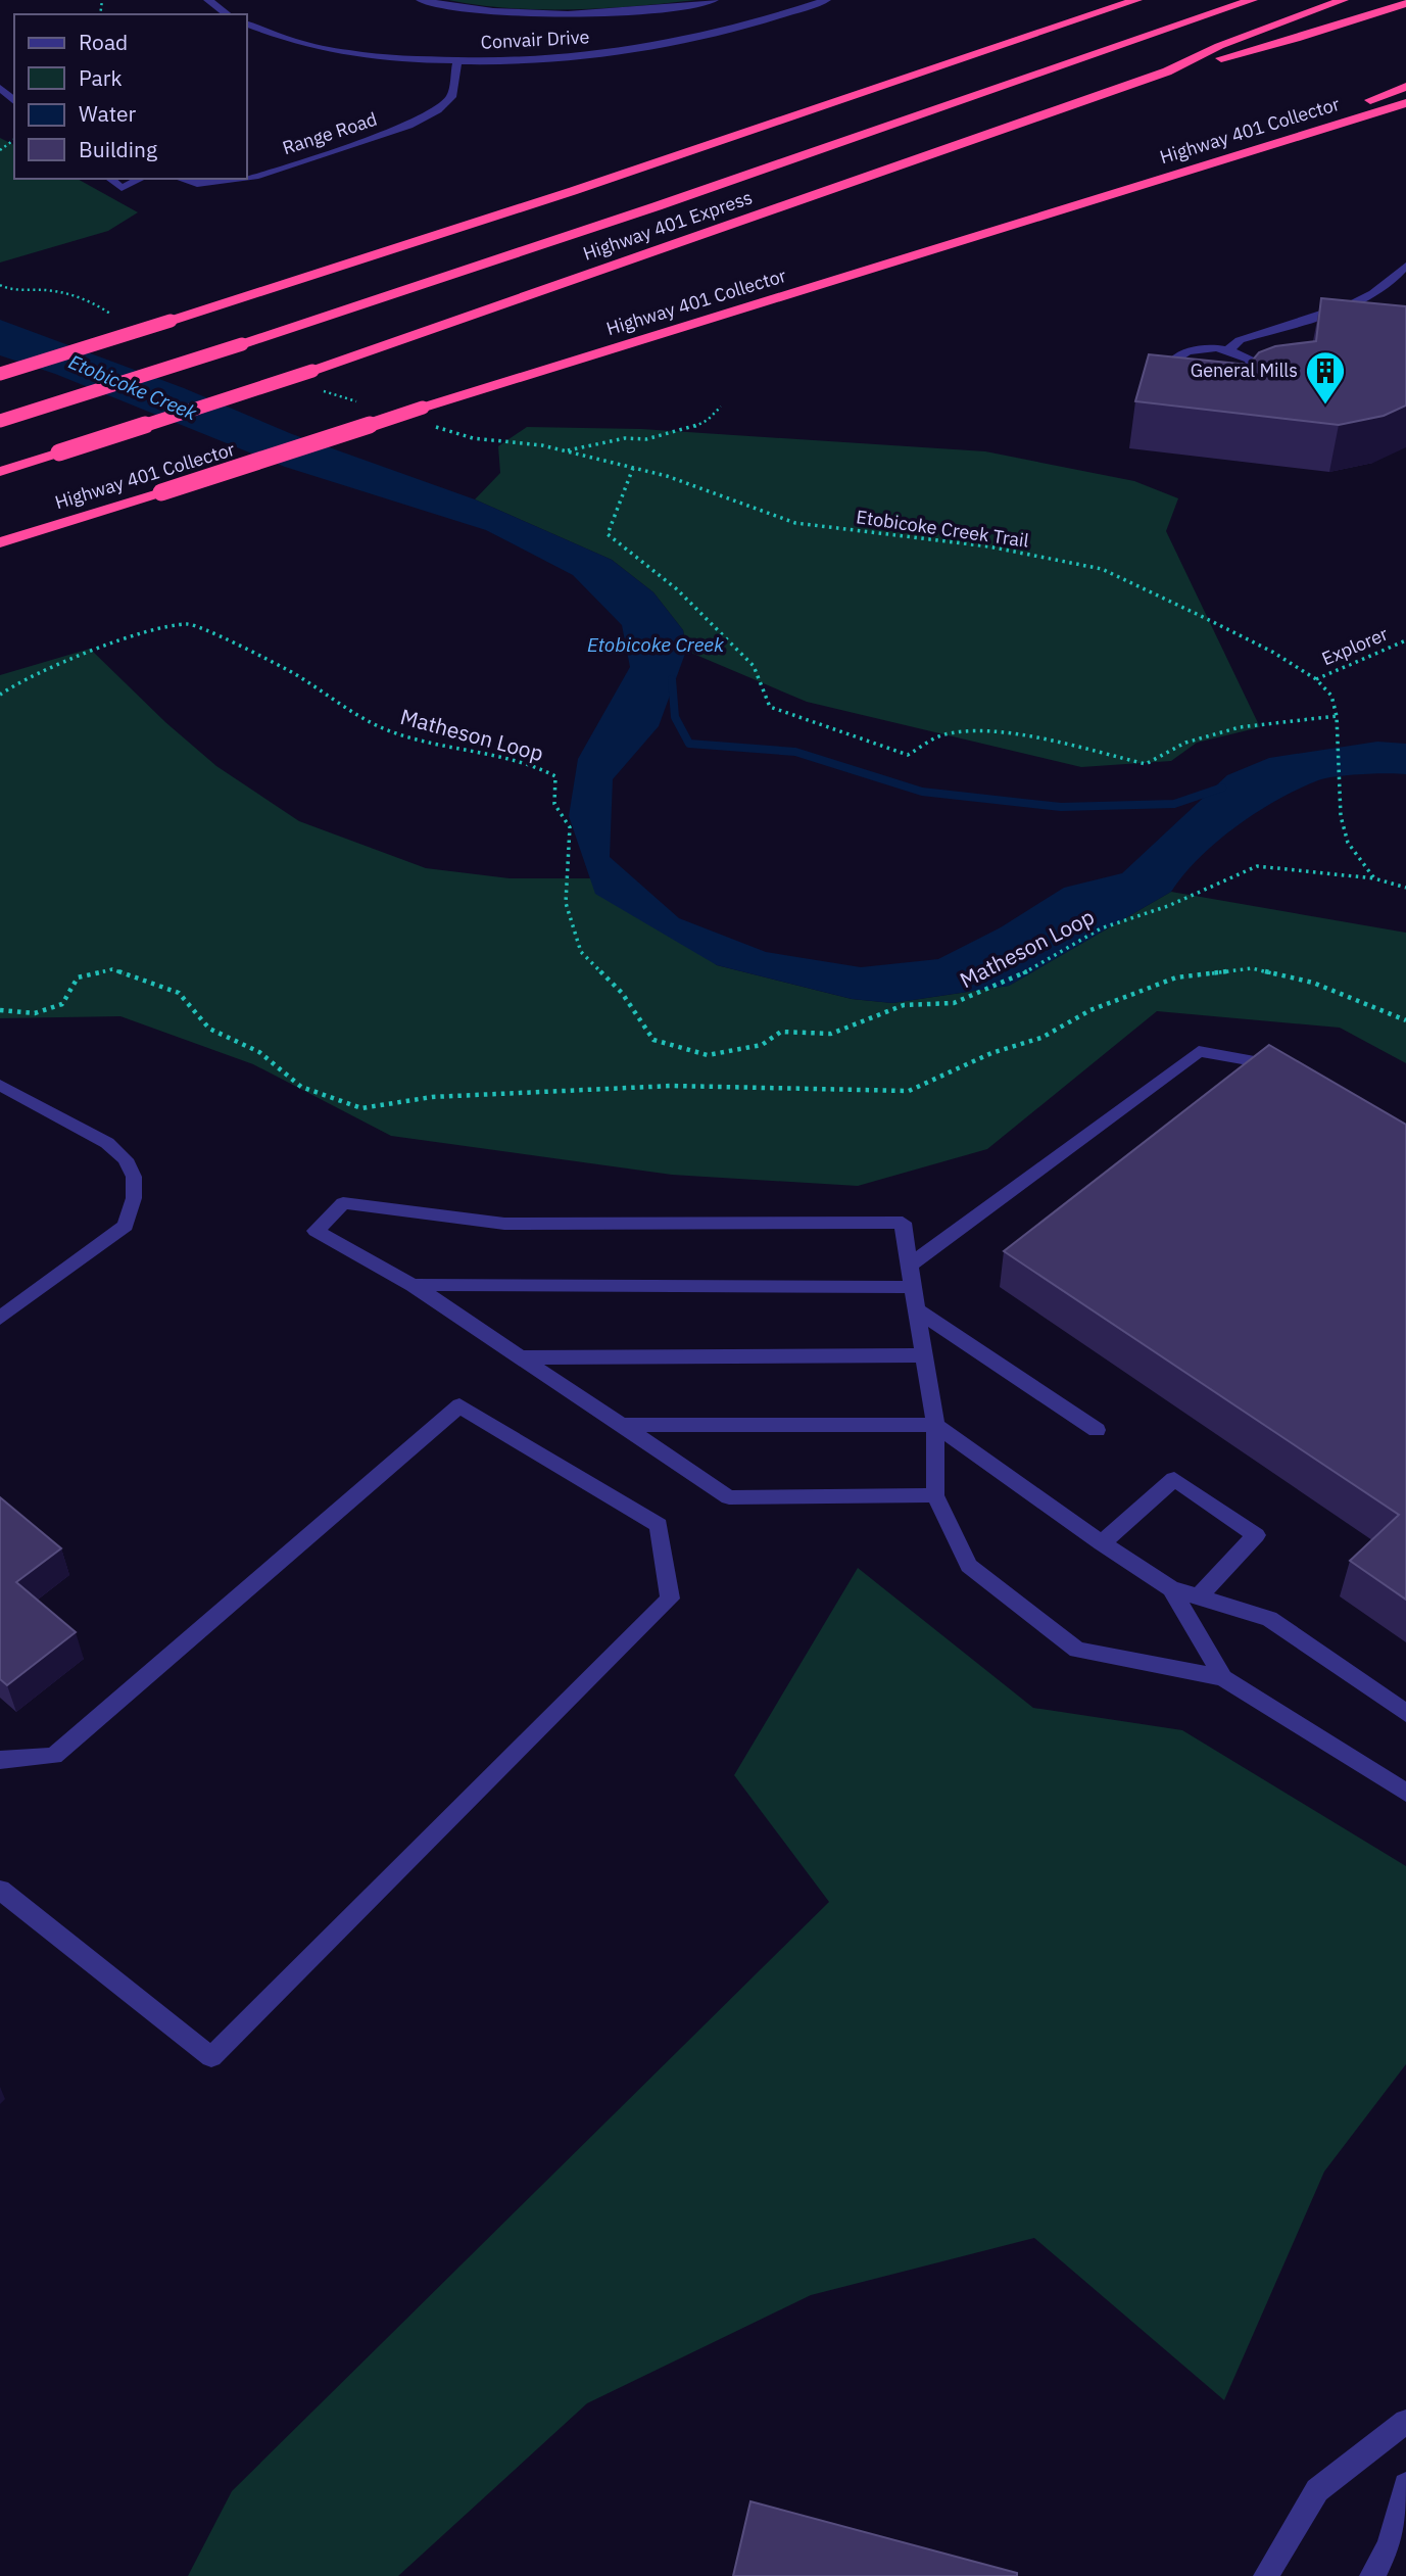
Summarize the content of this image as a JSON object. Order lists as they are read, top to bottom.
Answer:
{
  "streets": {
    "highway": ["Highway 401 Collector", "Highway 401 Express"],
    "street": ["Convair Drive", "Range Road"],
    "path": ["Etobicoke Creek Trail", "Explorer", "Matheson Loop"]
  },
  "crossings": [
    ["Convair Drive", "Range Road"],
    ["Etobicoke Creek Trail", "Explorer"],
    ["Etobicoke Creek Trail", "Matheson Loop"]
  ],
  "water": ["Etobicoke Creek"],
  "places": {
    "building": ["General Mills"]
  },
  "legend": [
    "Road",
    "Park",
    "Water",
    "Building"
  ]
}
